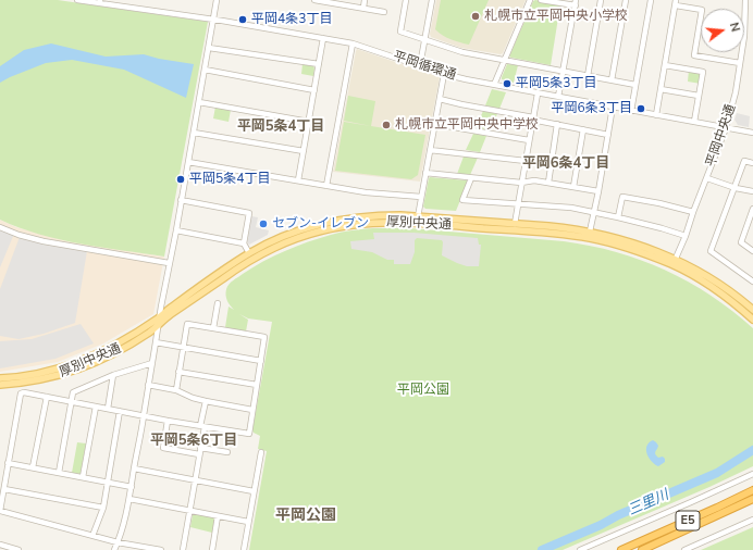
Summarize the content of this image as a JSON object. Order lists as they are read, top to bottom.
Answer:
{
  "streets": {
    "highway": ["E5"],
    "main road": ["厚別中央通"],
    "street": ["平岡循環通", "平岡中央通"]
  },
  "crossings": [
    ["平岡循環通", "平岡中央通"],
    ["平岡中央通", "厚別中央通"]
  ],
  "districts": [
    "平岡5条4丁目",
    "平岡6条4丁目",
    "平岡5条6丁目",
    "平岡公園"
  ],
  "water": ["三里川"],
  "parks": ["平岡公園"],
  "places": [
    "札幌市立平岡中央小学校",
    "平岡4条3丁目",
    "平岡5条3丁目",
    "平岡6条3丁目",
    "札幌市立平岡中央中学校",
    "平岡5条4丁目",
    "セブン-イレブン"
  ],
  "north": "right"
}
